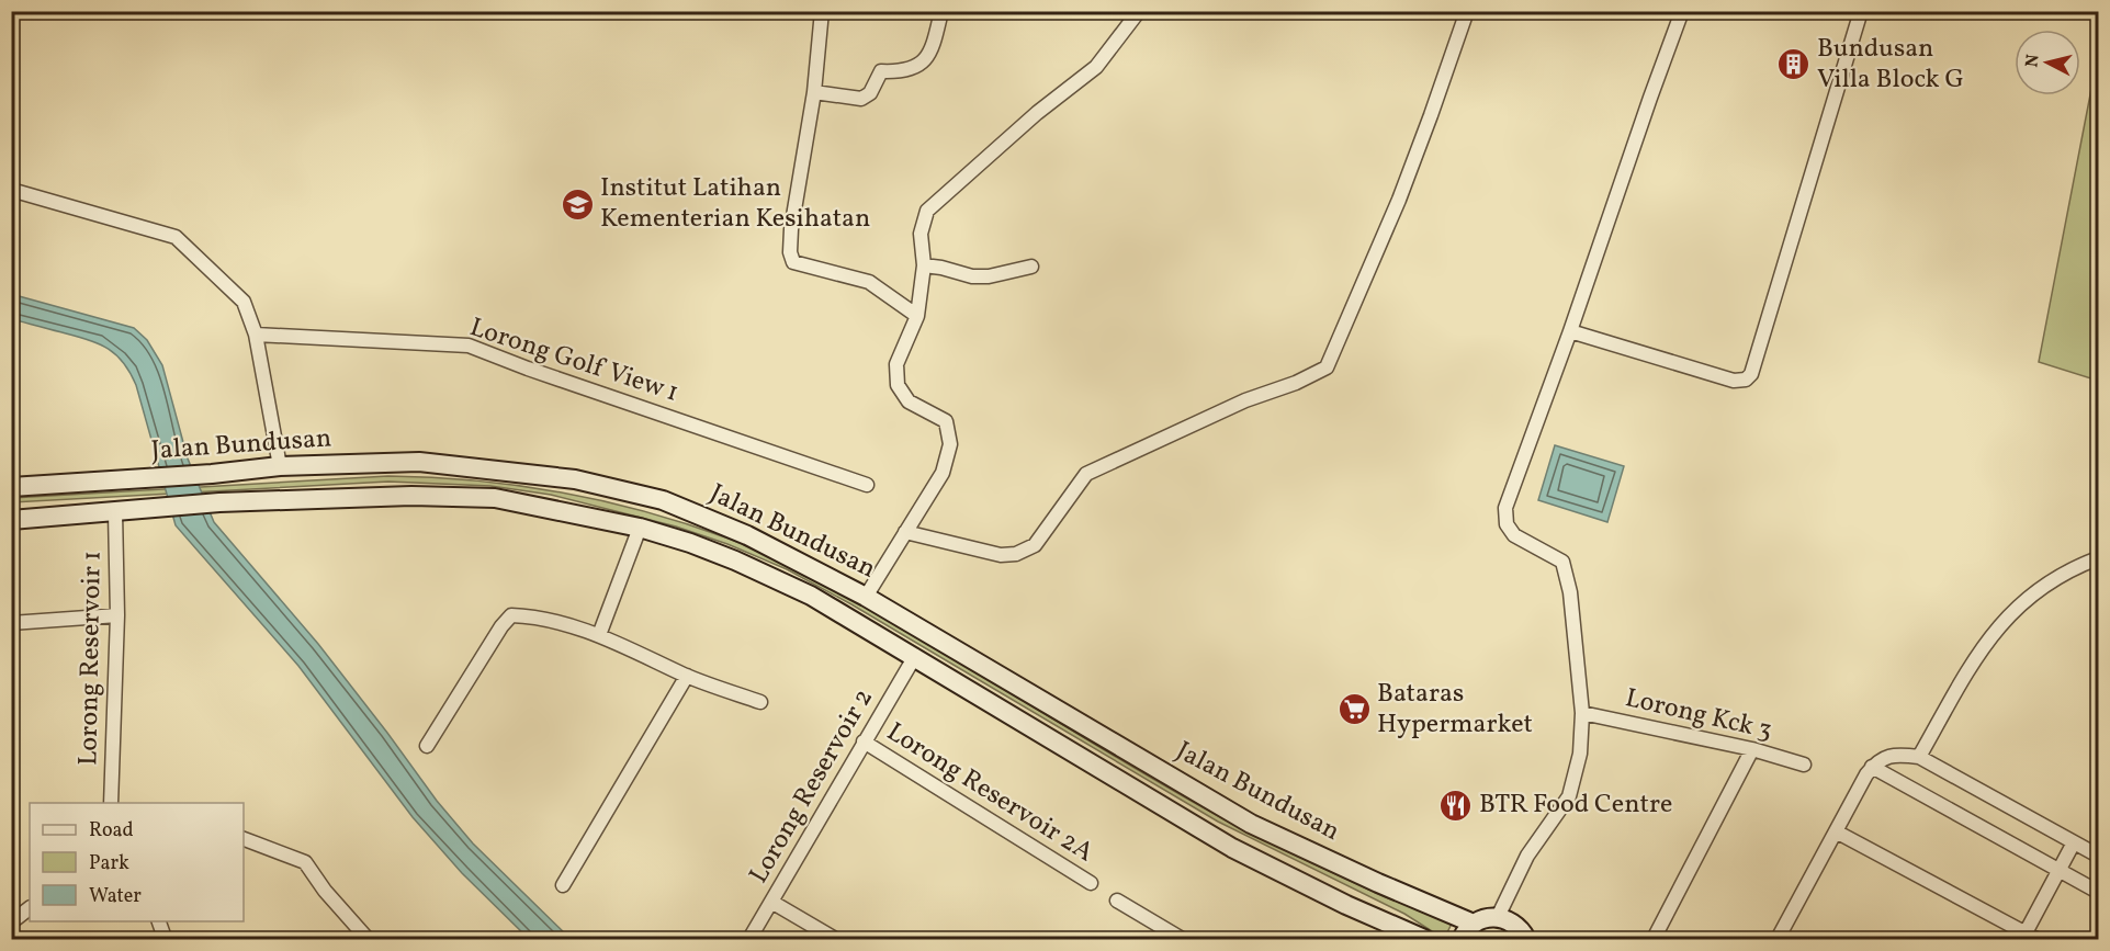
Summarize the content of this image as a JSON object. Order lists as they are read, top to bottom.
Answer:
{
  "streets": {
    "main road": ["Jalan Bundusan"],
    "street": [
      "Lorong Golf View 1",
      "Lorong Reservoir 1",
      "Lorong Kck 3",
      "Lorong Reservoir 2",
      "Lorong Reservoir 2A"
    ]
  },
  "crossings": [
    ["Jalan Bundusan", "Lorong Reservoir 1"],
    ["Jalan Bundusan", "Lorong Reservoir 2"],
    ["Lorong Reservoir 2", "Lorong Reservoir 2A"]
  ],
  "places": {
    "building": ["Bundusan Villa Block G"],
    "school or university": ["Institut Latihan Kementerian Kesihatan"],
    "supermarket": ["Bataras Hypermarket"],
    "restaurant": ["BTR Food Centre"]
  },
  "legend": ["Road", "Park", "Water"],
  "north": "left"
}
